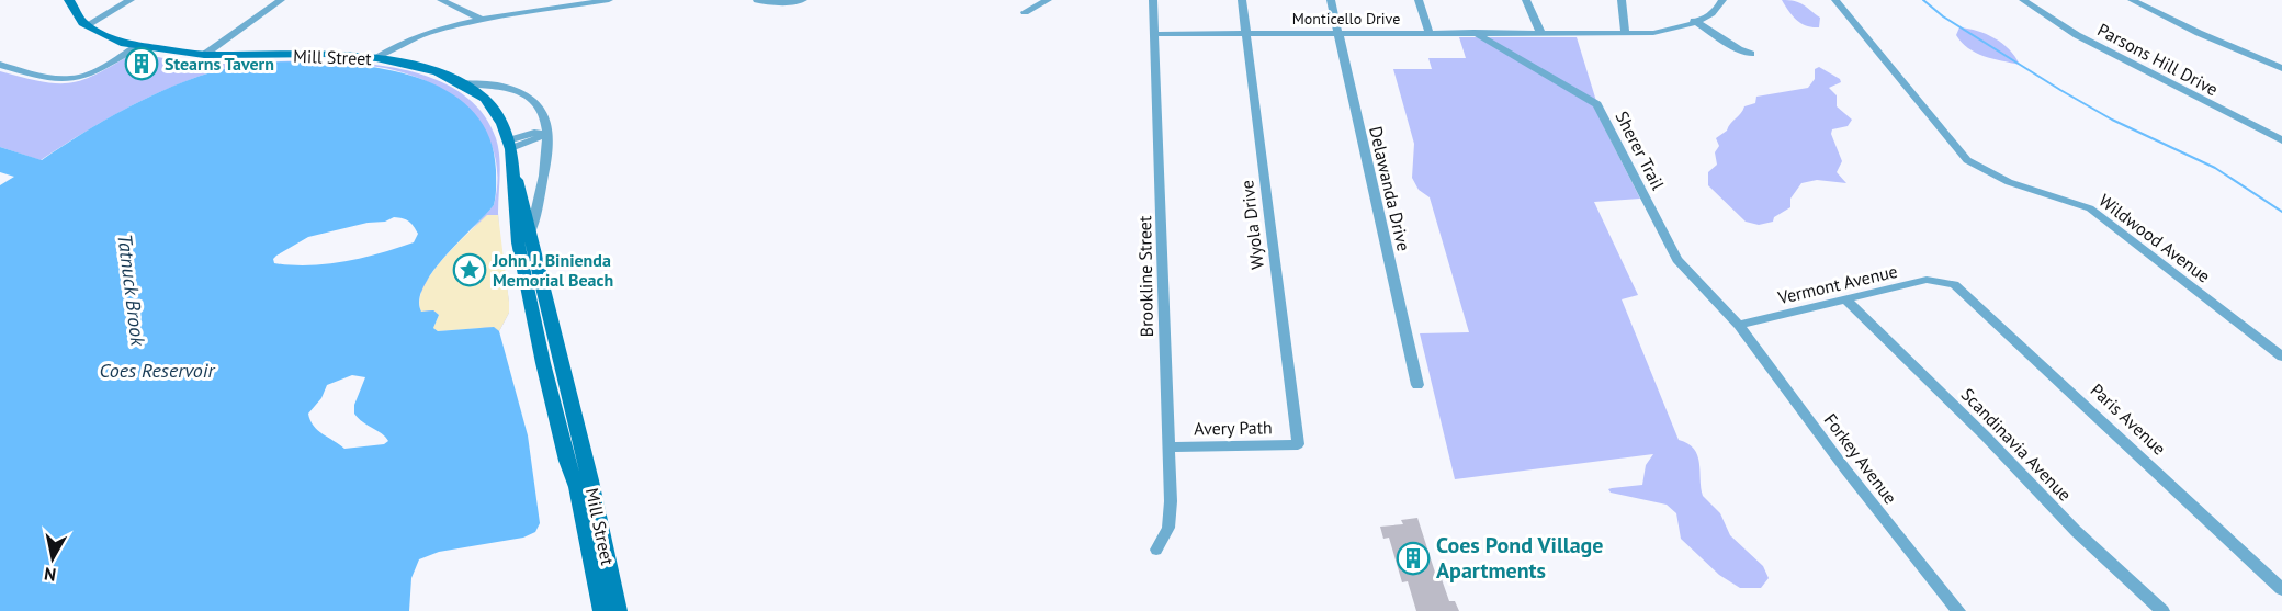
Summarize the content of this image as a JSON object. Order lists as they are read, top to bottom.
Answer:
{
  "streets": {
    "main road": ["Mill Street"],
    "street": [
      "Monticello Drive",
      "Parsons Hill Drive",
      "Sherer Trail",
      "Delawanda Drive",
      "Wyola Drive",
      "Wildwood Avenue",
      "Brookline Street",
      "Vermont Avenue",
      "Paris Avenue",
      "Avery Path",
      "Scandinavia Avenue",
      "Forkey Avenue"
    ]
  },
  "crossings": [
    ["Monticello Drive", "Sherer Trail"],
    ["Monticello Drive", "Delawanda Drive"],
    ["Monticello Drive", "Wyola Drive"],
    ["Monticello Drive", "Brookline Street"],
    ["Sherer Trail", "Vermont Avenue"],
    ["Sherer Trail", "Forkey Avenue"],
    ["Wyola Drive", "Avery Path"],
    ["Brookline Street", "Avery Path"],
    ["Vermont Avenue", "Paris Avenue"],
    ["Vermont Avenue", "Scandinavia Avenue"],
    ["Vermont Avenue", "Forkey Avenue"]
  ],
  "water": ["Tatnuck Brook", "Coes Reservoir"],
  "places": {
    "building": ["Stearns Tavern", "Coes Pond Village Apartments"],
    "place": ["John J. Binienda Memorial Beach"]
  },
  "north": "bottom"
}
